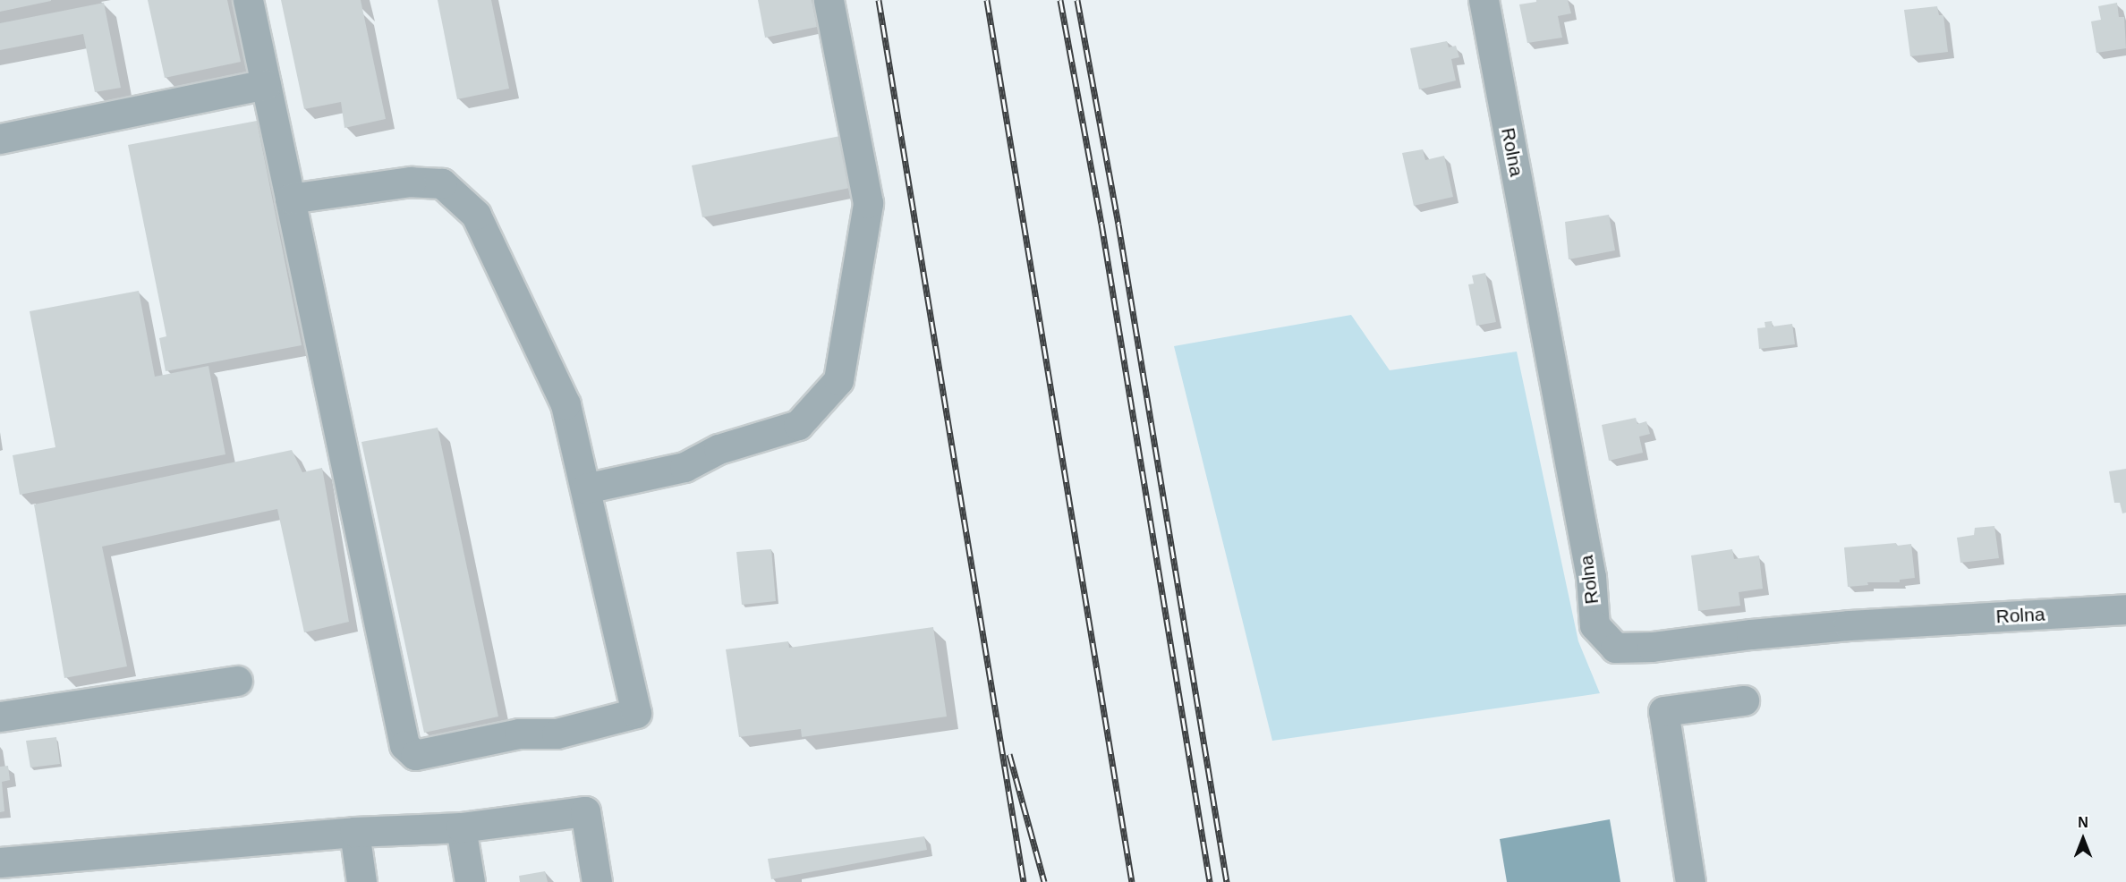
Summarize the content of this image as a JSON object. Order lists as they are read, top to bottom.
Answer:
{
  "streets": {
    "street": ["Rolna"]
  },
  "north": "top"
}
